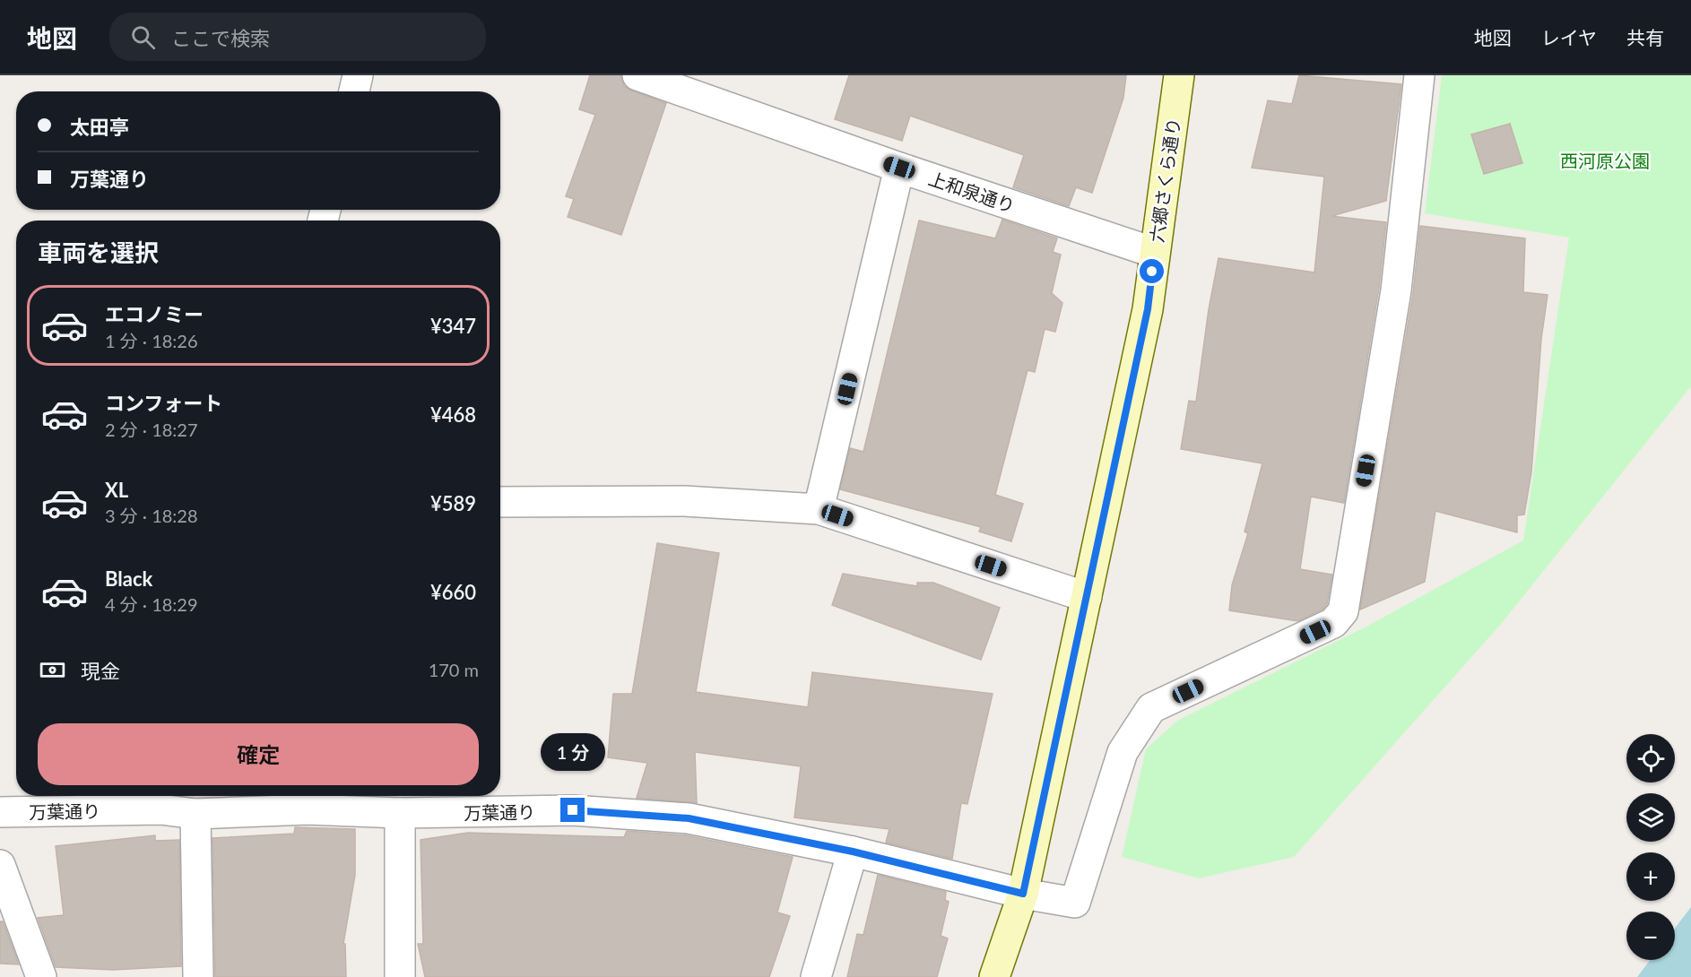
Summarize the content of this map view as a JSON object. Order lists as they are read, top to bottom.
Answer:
{
  "streets": {
    "main road": ["六郷さくら通り"],
    "street": ["上和泉通り", "万葉通り"]
  },
  "crossings": [
    ["六郷さくら通り", "上和泉通り"],
    ["六郷さくら通り", "万葉通り"]
  ],
  "parks": ["西河原公園"],
  "page": {
    "header": "地図",
    "search": "ここで検索",
    "nav": ["地図", "レイヤ", "共有"],
    "banner": ["太田亭", "万葉通り"],
    "heading": "車両を選択",
    "list": [
      {
        "name": "エコノミー",
        "note": "1 分 · 18:26",
        "value": "¥347"
      },
      {
        "name": "コンフォート",
        "note": "2 分 · 18:27",
        "value": "¥468"
      },
      {
        "name": "XL",
        "note": "3 分 · 18:28",
        "value": "¥589"
      },
      {
        "name": "Black",
        "note": "4 分 · 18:29",
        "value": "¥660"
      }
    ],
    "pay": ["現金", "170 m"],
    "buttons": "確定",
    "bubble": "1 分",
    "map_buttons": ["+", "−"]
  }
}
